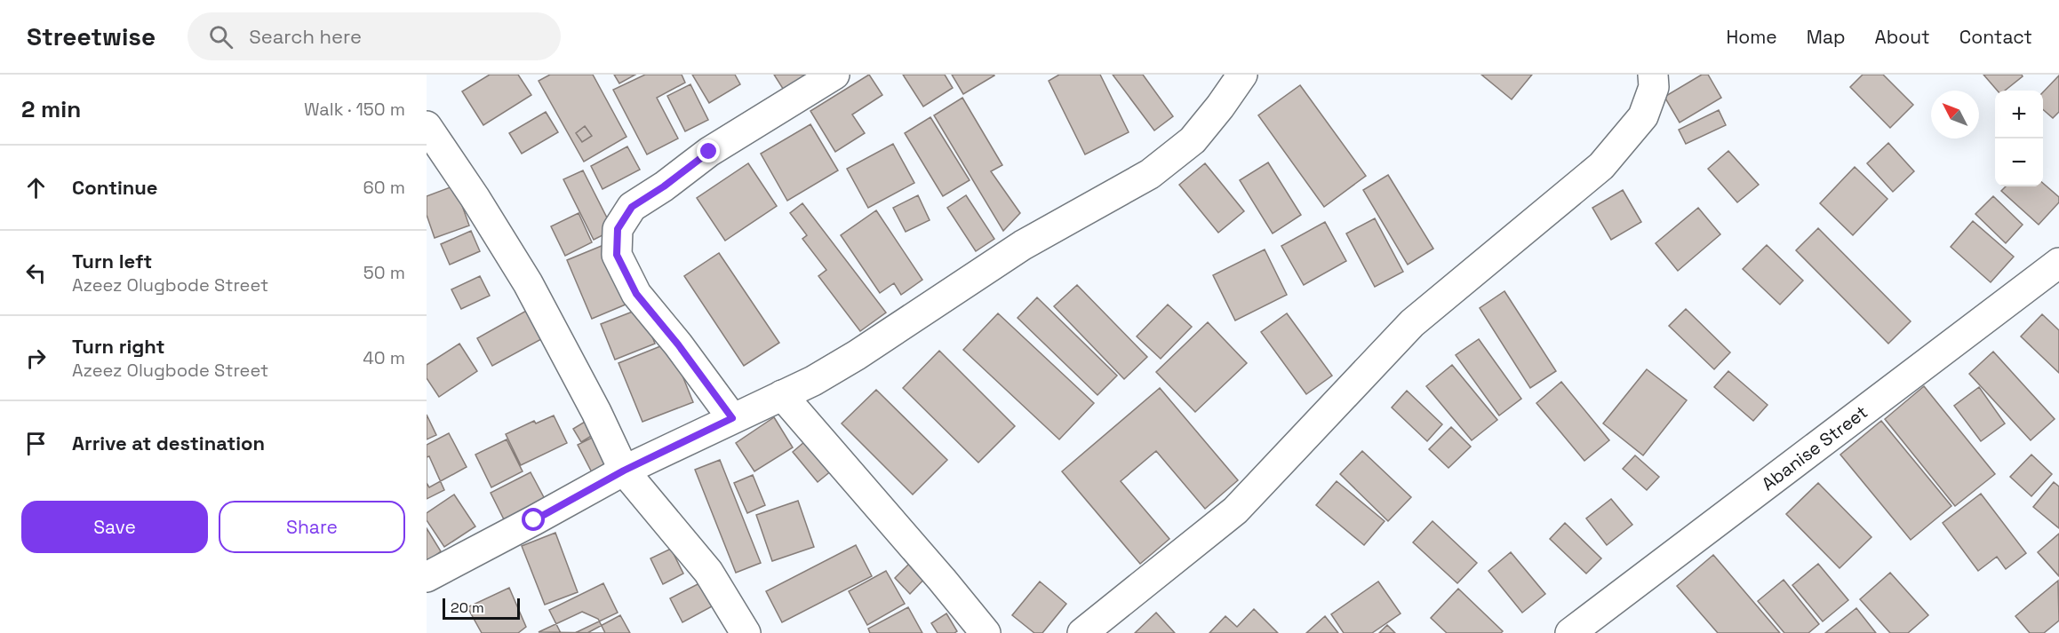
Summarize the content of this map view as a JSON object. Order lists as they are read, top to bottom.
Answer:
{
  "streets": {
    "street": ["Abanise Street"]
  },
  "scale_bar": "20 m",
  "north": "top left",
  "page": {
    "header": "Streetwise",
    "search": "Search here",
    "nav": [
      "Home",
      "Map",
      "About",
      "Contact"
    ],
    "heading": ["2 min", "Walk · 150 m"],
    "map_buttons": ["+", "−"],
    "list": [
      ["Continue", "60 m"],
      ["Turn left", "Azeez Olugbode Street", "50 m"],
      ["Turn right", "Azeez Olugbode Street", "40 m"],
      "Arrive at destination"
    ],
    "buttons": ["Save", "Share"],
    "scale": "20 m"
  }
}
